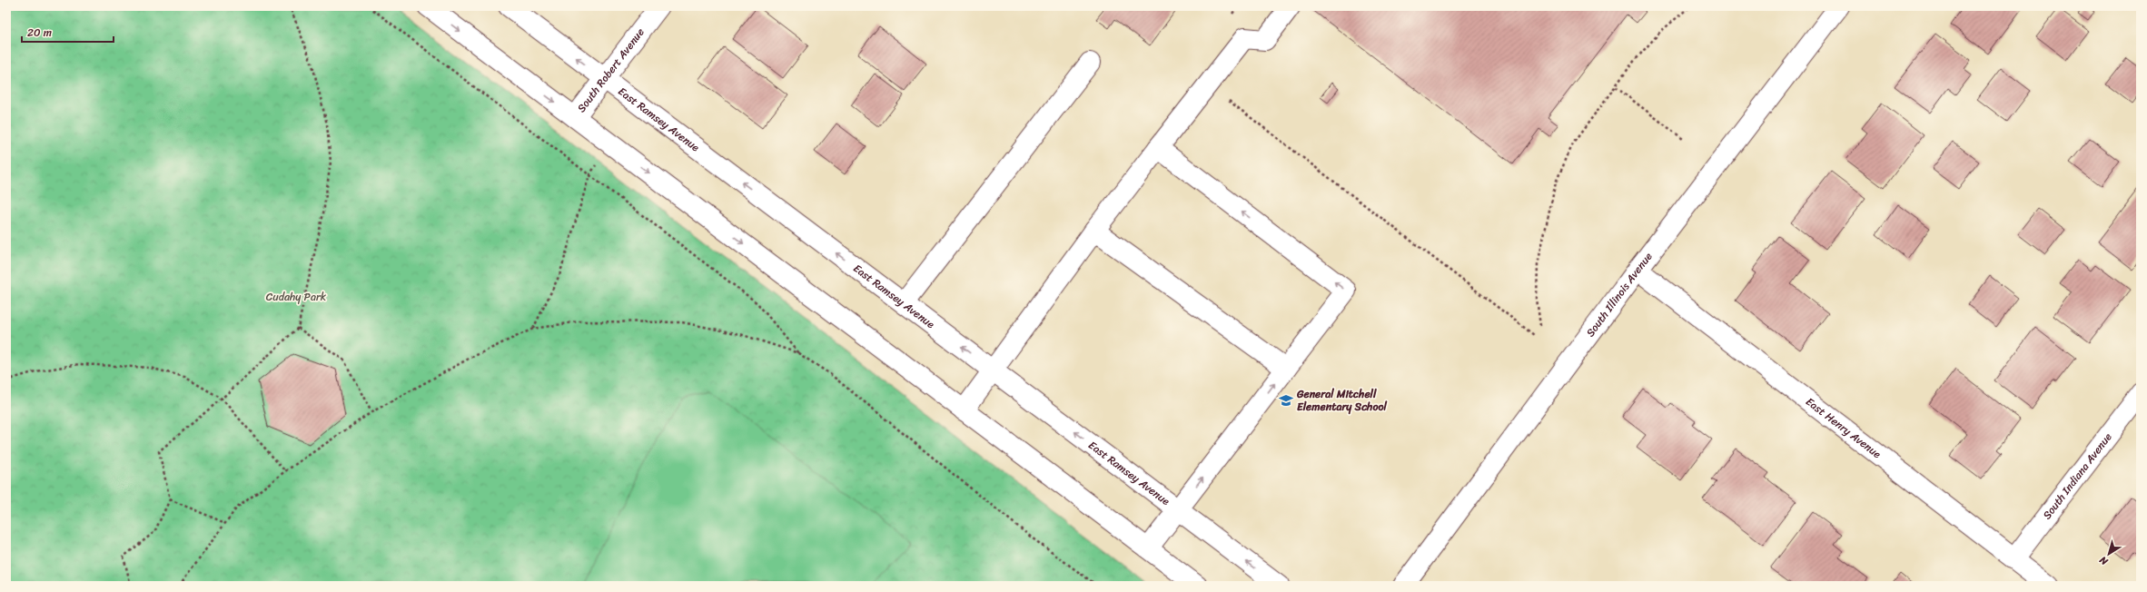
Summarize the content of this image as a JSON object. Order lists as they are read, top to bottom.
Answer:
{
  "streets": {
    "street": [
      "South Robert Avenue",
      "East Ramsey Avenue",
      "South Illinois Avenue",
      "East Henry Avenue",
      "South Indiana Avenue"
    ]
  },
  "crossings": [
    ["South Robert Avenue", "East Ramsey Avenue"],
    ["South Illinois Avenue", "East Henry Avenue"],
    ["East Henry Avenue", "South Indiana Avenue"]
  ],
  "parks": ["Cudahy Park"],
  "places": {
    "school or university": ["General Mitchell Elementary School"]
  },
  "scale_bar": "20 m",
  "north": "bottom left"
}
